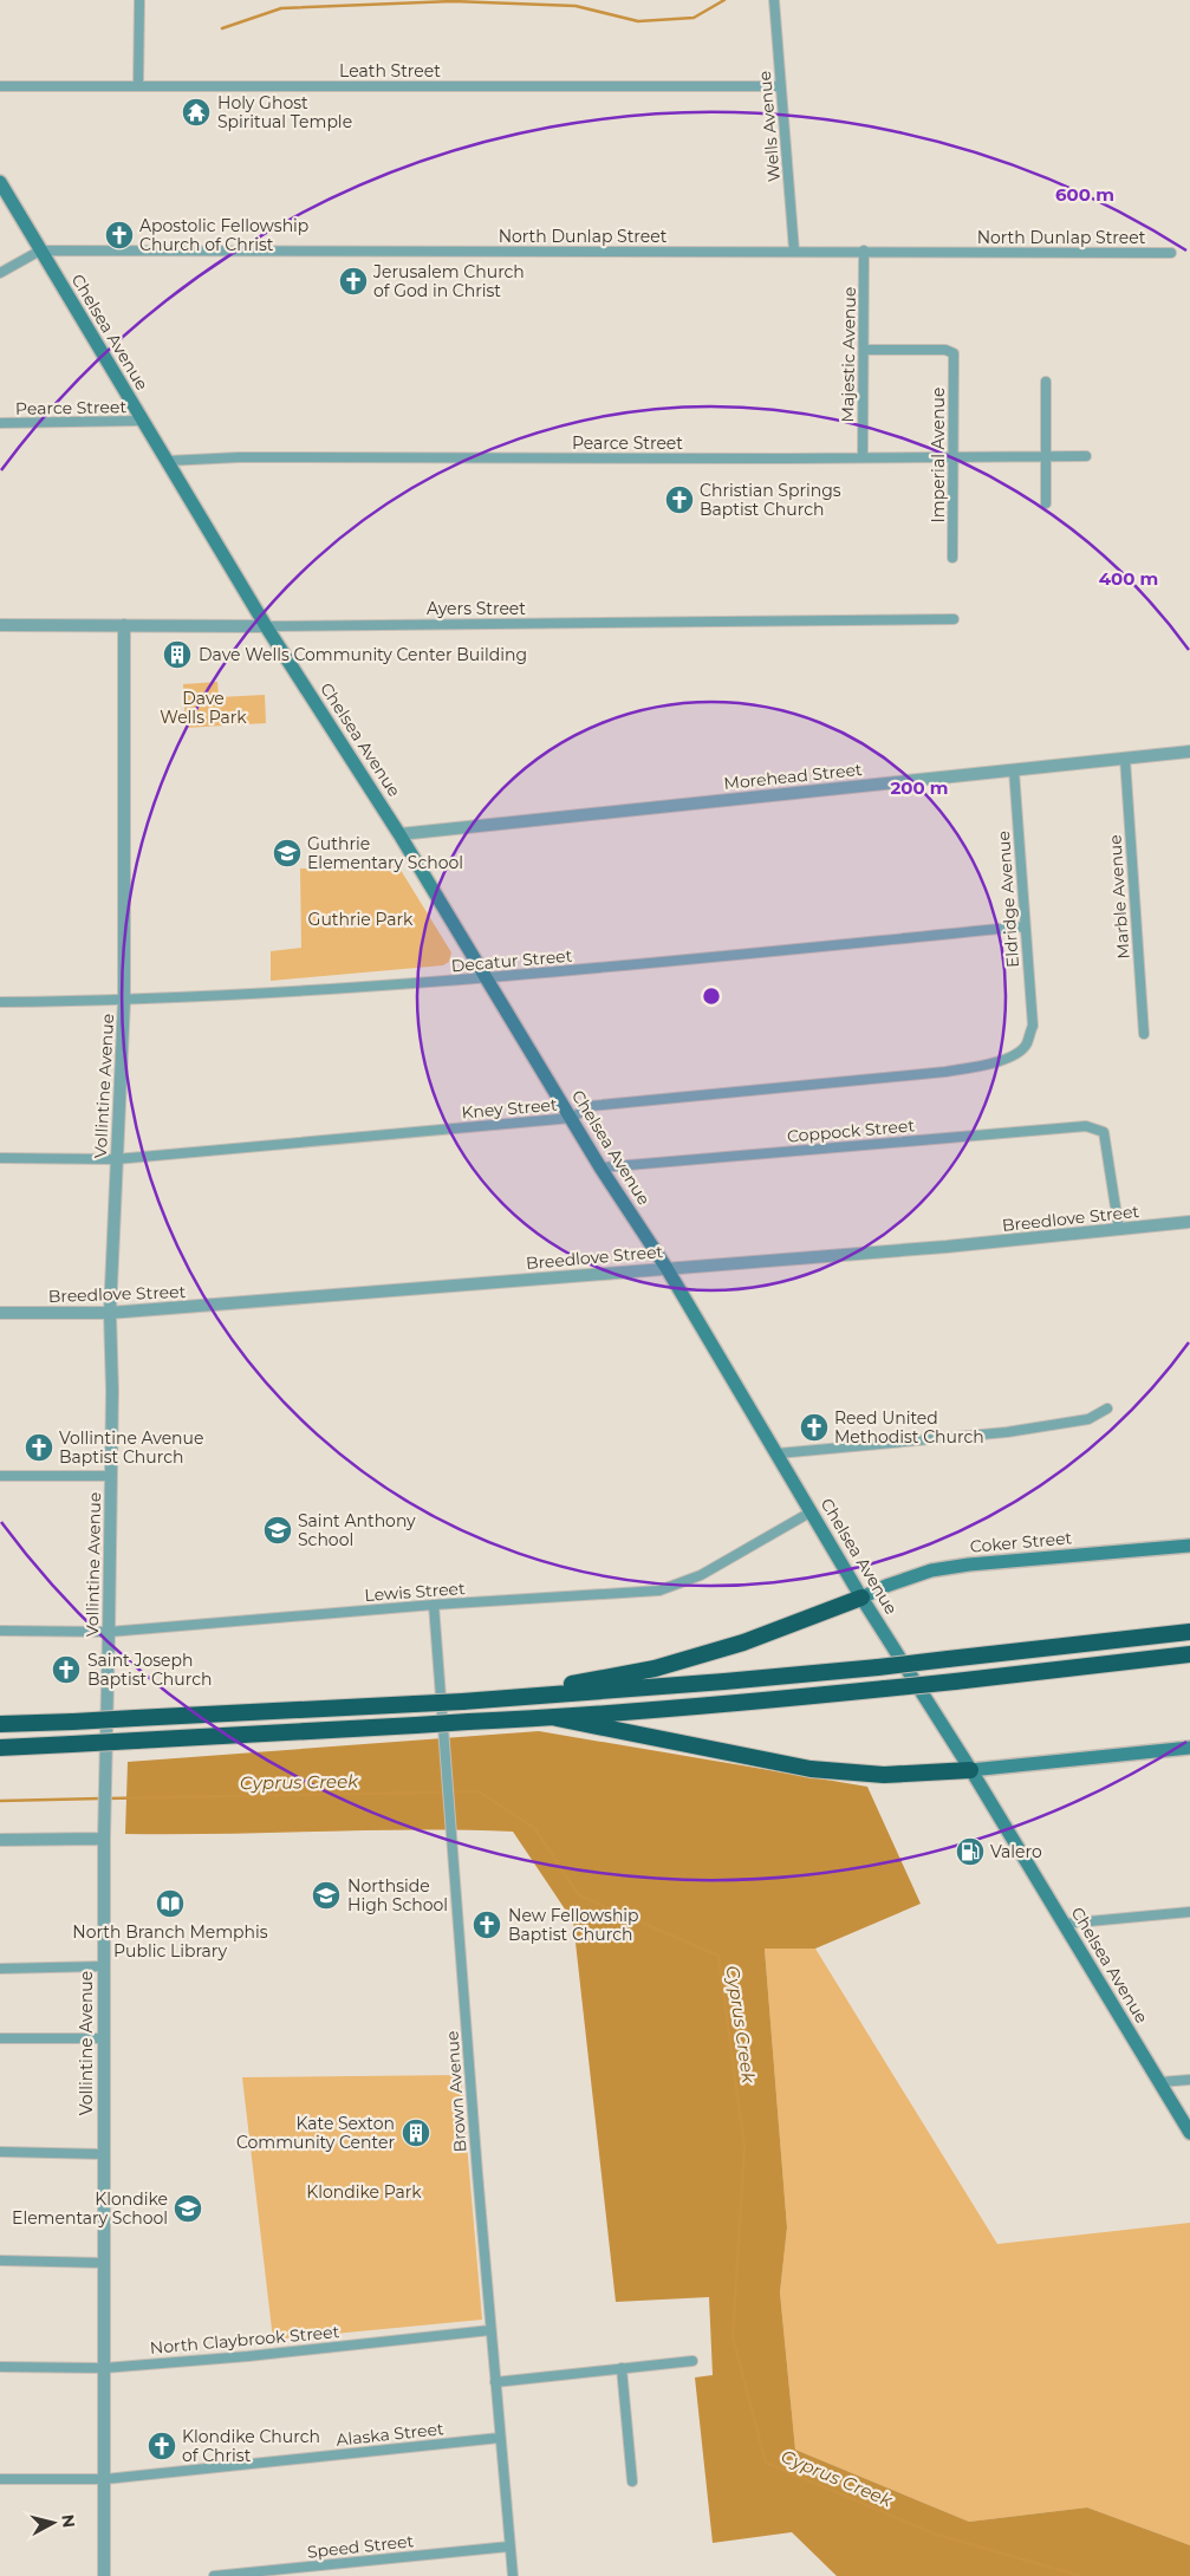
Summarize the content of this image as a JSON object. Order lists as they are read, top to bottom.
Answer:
{
  "streets": {
    "main road": ["Chelsea Avenue", "Coker Street"],
    "street": [
      "Leath Street",
      "Wells Avenue",
      "North Dunlap Street",
      "Majestic Avenue",
      "Pearce Street",
      "Imperial Avenue",
      "Ayers Street",
      "Morehead Street",
      "Marble Avenue",
      "Eldridge Avenue",
      "Decatur Street",
      "Vollintine Avenue",
      "Kney Street",
      "Coppock Street",
      "Breedlove Street",
      "Lewis Street",
      "Brown Avenue",
      "North Claybrook Street",
      "Alaska Street",
      "Speed Street"
    ]
  },
  "crossings": [
    ["Leath Street", "Wells Avenue"],
    ["Wells Avenue", "North Dunlap Street"],
    ["North Dunlap Street", "Chelsea Avenue"],
    ["North Dunlap Street", "Majestic Avenue"],
    ["Chelsea Avenue", "Pearce Street"],
    ["Chelsea Avenue", "Ayers Street"],
    ["Chelsea Avenue", "Morehead Street"],
    ["Chelsea Avenue", "Decatur Street"],
    ["Chelsea Avenue", "Kney Street"],
    ["Chelsea Avenue", "Coppock Street"],
    ["Chelsea Avenue", "Breedlove Street"],
    ["Chelsea Avenue", "Coker Street"],
    ["Chelsea Avenue", "Lewis Street"],
    ["Majestic Avenue", "Pearce Street"],
    ["Majestic Avenue", "Imperial Avenue"],
    ["Pearce Street", "Imperial Avenue"],
    ["Ayers Street", "Vollintine Avenue"],
    ["Morehead Street", "Marble Avenue"],
    ["Morehead Street", "Eldridge Avenue"],
    ["Eldridge Avenue", "Decatur Street"],
    ["Eldridge Avenue", "Kney Street"],
    ["Decatur Street", "Vollintine Avenue"],
    ["Vollintine Avenue", "Kney Street"],
    ["Vollintine Avenue", "Breedlove Street"],
    ["Vollintine Avenue", "Lewis Street"],
    ["Vollintine Avenue", "North Claybrook Street"],
    ["Vollintine Avenue", "Alaska Street"],
    ["Coppock Street", "Breedlove Street"],
    ["Lewis Street", "Brown Avenue"],
    ["Brown Avenue", "North Claybrook Street"],
    ["Brown Avenue", "Alaska Street"],
    ["Brown Avenue", "Speed Street"]
  ],
  "water": ["Cyprus Creek"],
  "parks": ["Dave Wells Park", "Guthrie Park", "Klondike Park"],
  "places": {
    "temple": ["Holy Ghost Spiritual Temple"],
    "church": [
      "Apostolic Fellowship Church of Christ",
      "Jerusalem Church of God in Christ",
      "Christian Springs Baptist Church",
      "Reed United Methodist Church",
      "Vollintine Avenue Baptist Church",
      "Saint Joseph Baptist Church",
      "New Fellowship Baptist Church",
      "Klondike Church of Christ"
    ],
    "building": ["Dave Wells Community Center Building", "Kate Sexton Community Center"],
    "school or university": [
      "Guthrie Elementary School",
      "Saint Anthony School",
      "Northside High School",
      "Klondike Elementary School"
    ],
    "fuel station": ["Valero"],
    "library": ["North Branch Memphis Public Library"]
  },
  "north": "right",
  "rings": ["600 m", "400 m", "200 m"]
}
